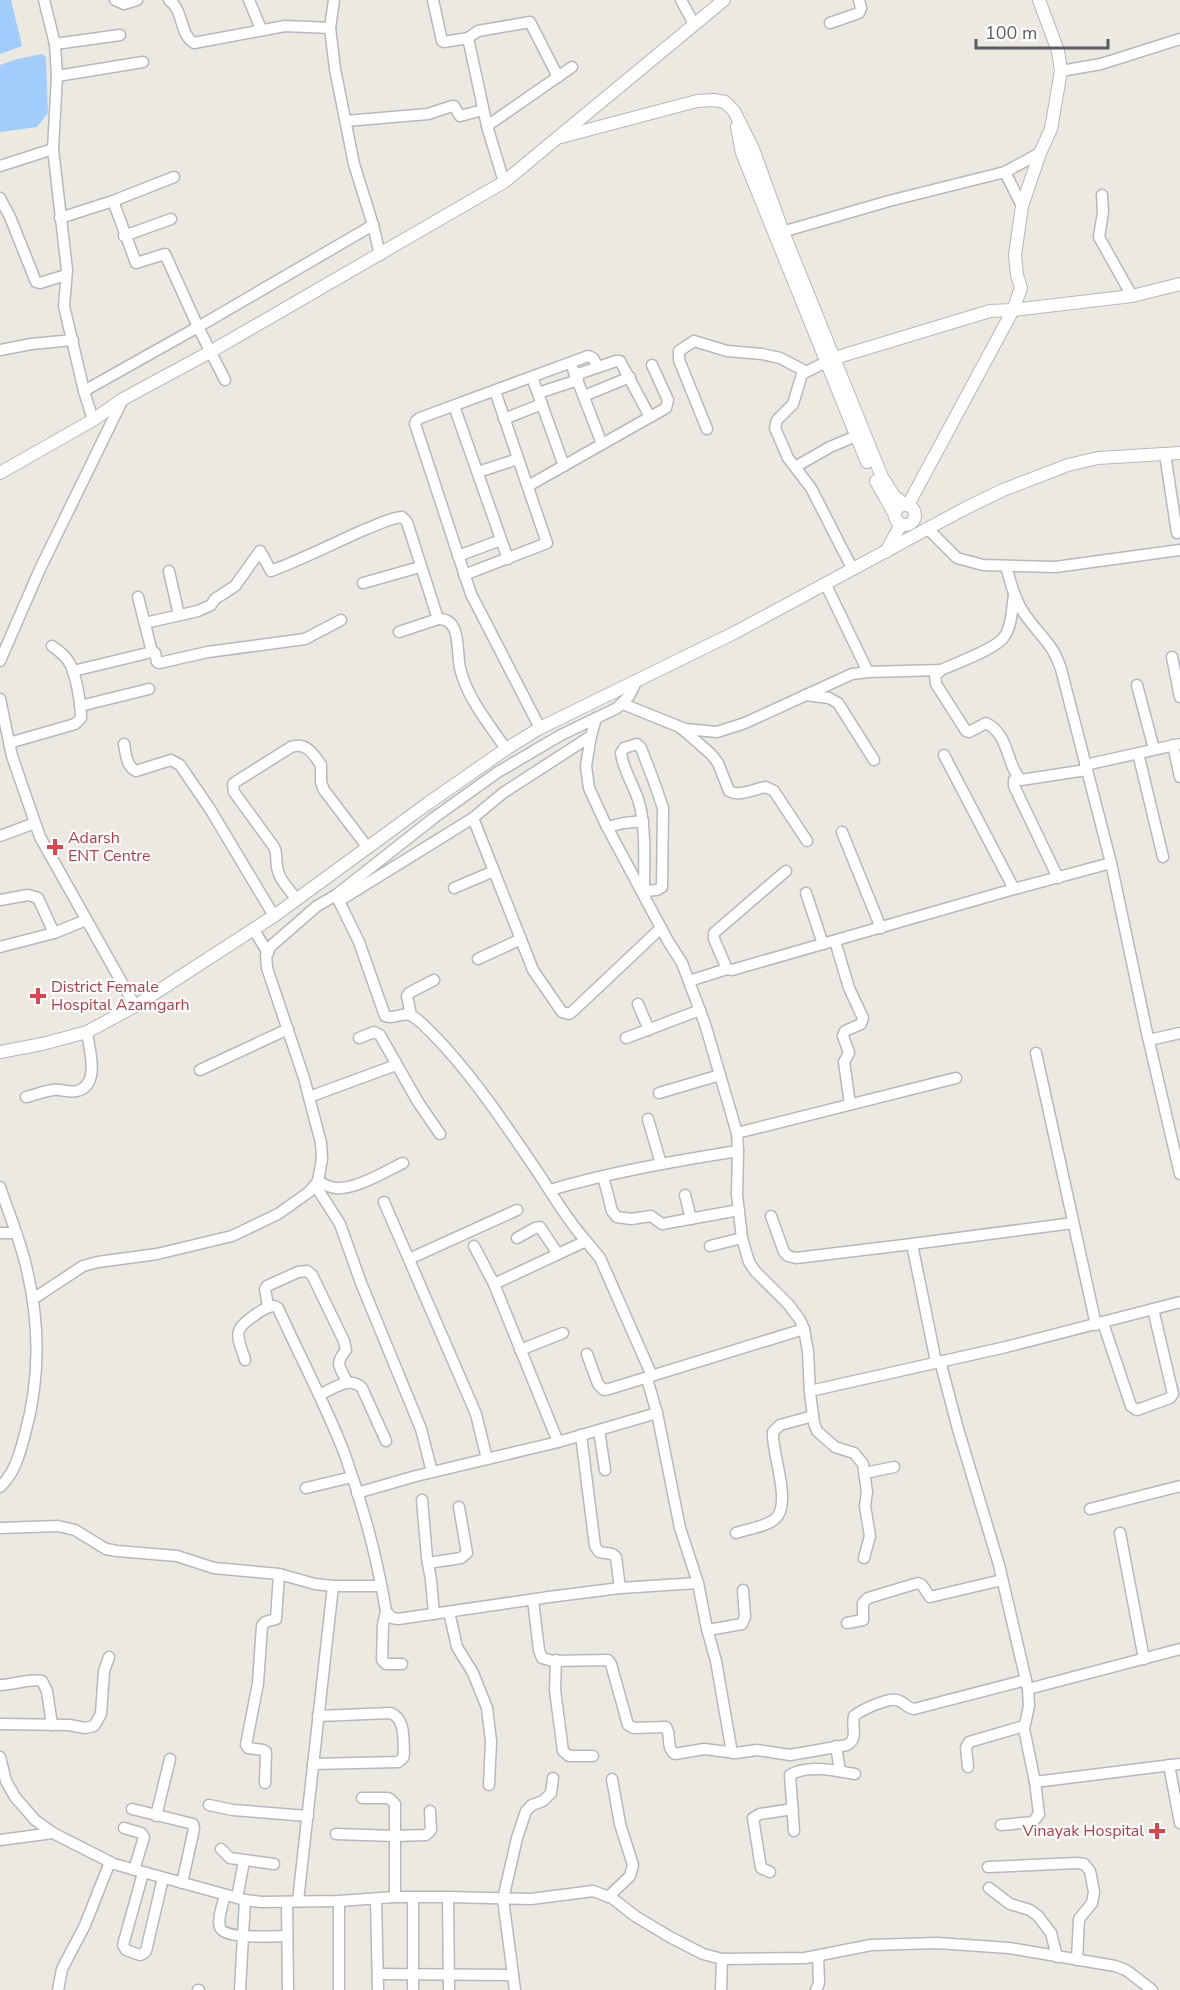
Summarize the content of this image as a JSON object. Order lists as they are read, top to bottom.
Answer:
{
  "places": {
    "health": ["Adarsh ENT Centre", "District Female Hospital Azamgarh", "Vinayak Hospital"]
  },
  "scale_bar": "100 m"
}
